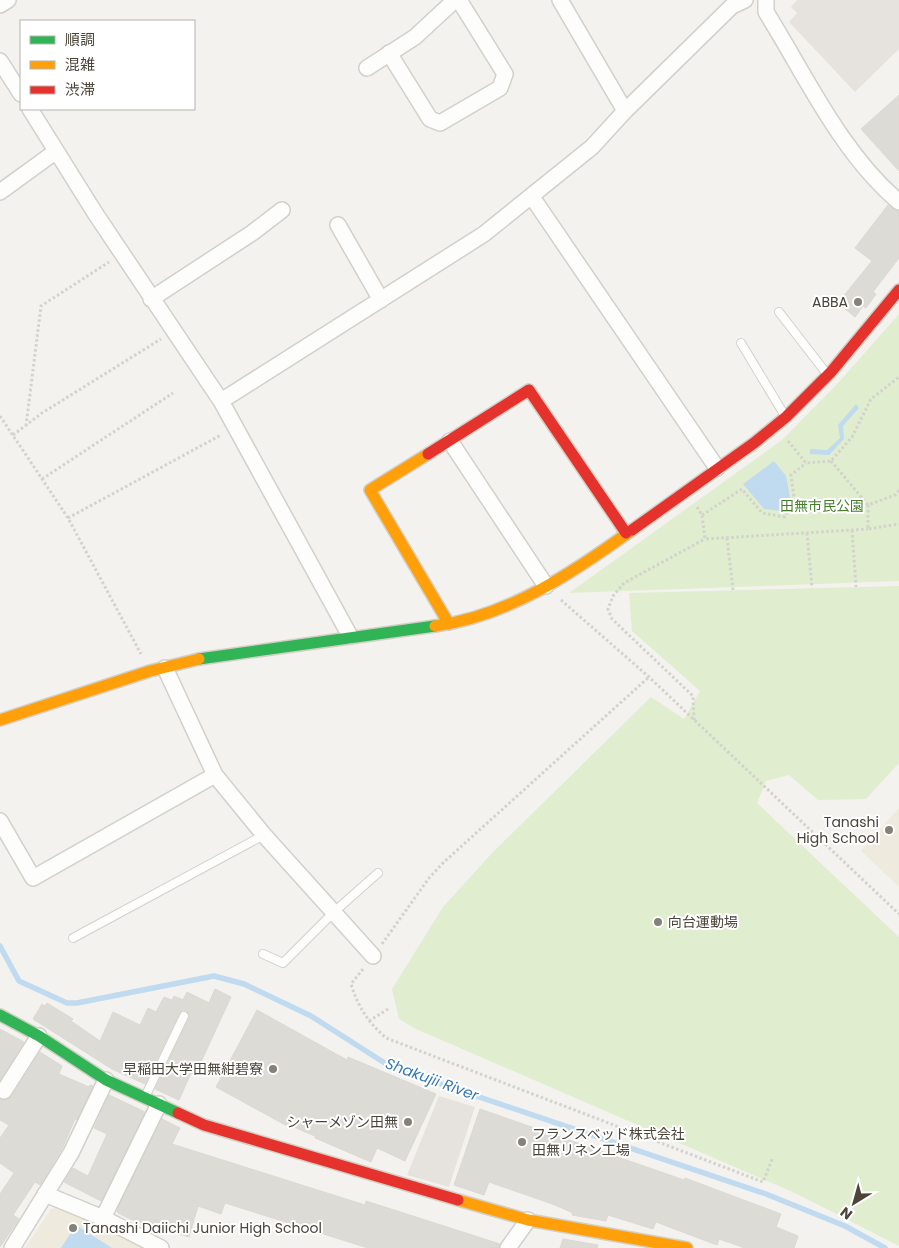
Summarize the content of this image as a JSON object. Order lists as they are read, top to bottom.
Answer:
{
  "water": ["Shakujii River"],
  "parks": ["田無市民公園"],
  "places": [
    "ABBA",
    "Tanashi High School",
    "向台運動場",
    "早稲田大学田無紺碧寮",
    "シャーメゾン田無",
    "フランスベッド株式会社 田無リネン工場",
    "Tanashi Daiichi Junior High School"
  ],
  "legend": ["順調", "混雑", "渋滞"],
  "north": "bottom left"
}
